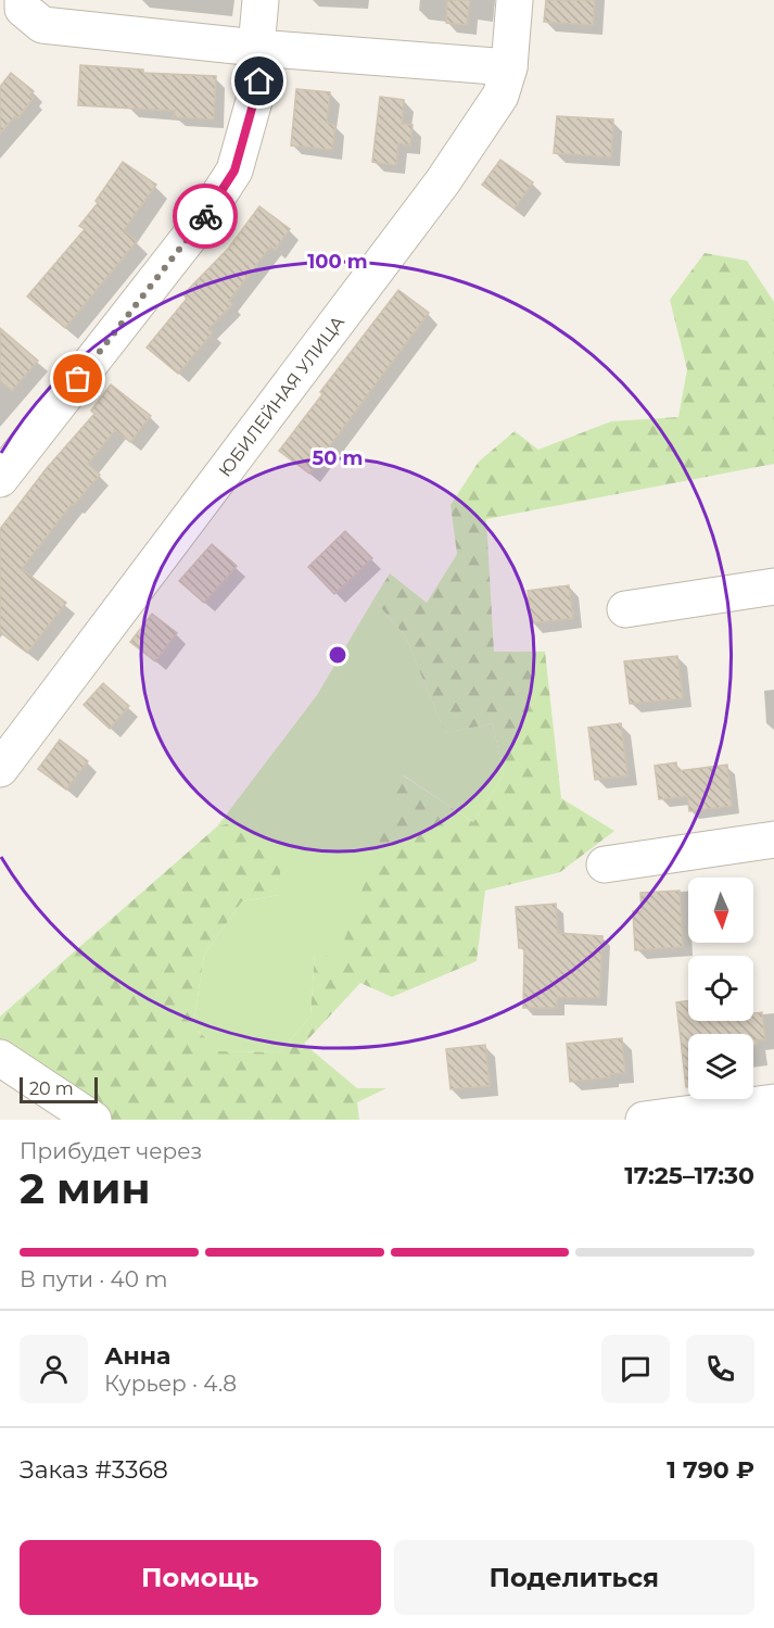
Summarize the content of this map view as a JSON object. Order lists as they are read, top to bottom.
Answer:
{
  "streets": {
    "street": ["ЮБИЛЕЙНАЯ УЛИЦА"]
  },
  "scale_bar": "20 m",
  "north": "bottom",
  "page": {
    "scale": "20 m",
    "heading": ["2 мин", "Прибудет через", "17:25–17:30"],
    "panel": [
      "Анна",
      "Курьер · 4.8",
      "Заказ #3368",
      "1 790 ₽"
    ],
    "bar": "В пути · 40 m",
    "buttons": ["Помощь", "Поделиться"]
  },
  "rings": ["100 m", "50 m"]
}
